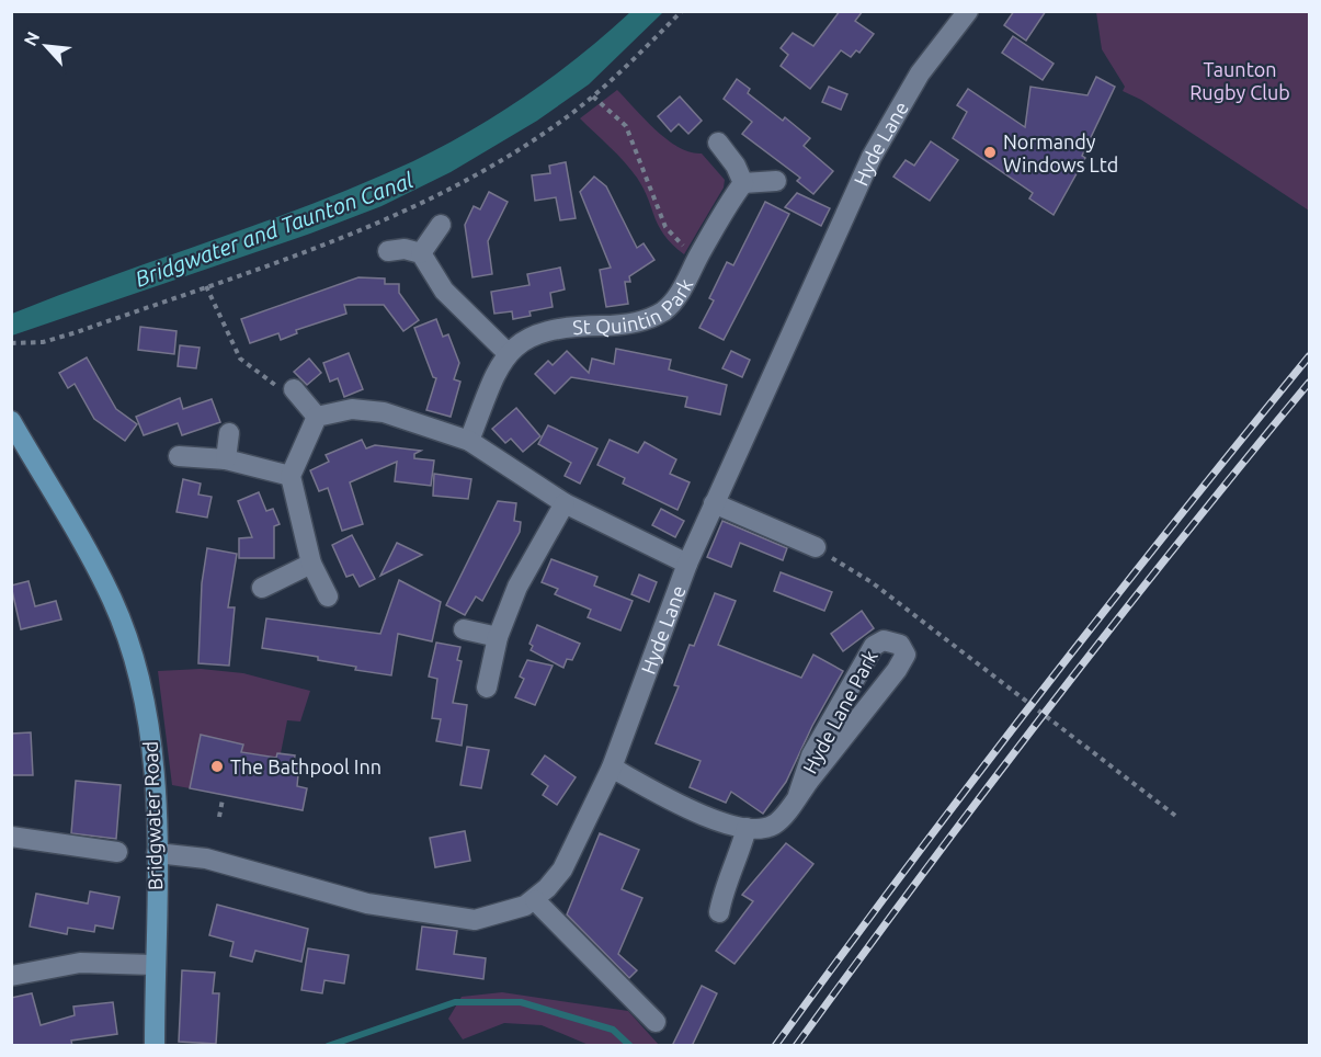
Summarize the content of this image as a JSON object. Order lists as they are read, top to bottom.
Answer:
{
  "streets": {
    "main road": ["Bridgwater Road"],
    "street": ["Hyde Lane", "St Quintin Park", "Hyde Lane Park"]
  },
  "crossings": [
    ["Hyde Lane", "Hyde Lane Park"],
    ["Hyde Lane", "Bridgwater Road"]
  ],
  "water": ["Bridgwater and Taunton Canal"],
  "parks": ["Taunton Rugby Club"],
  "places": ["Normandy Windows Ltd", "The Bathpool Inn"],
  "north": "top left"
}
